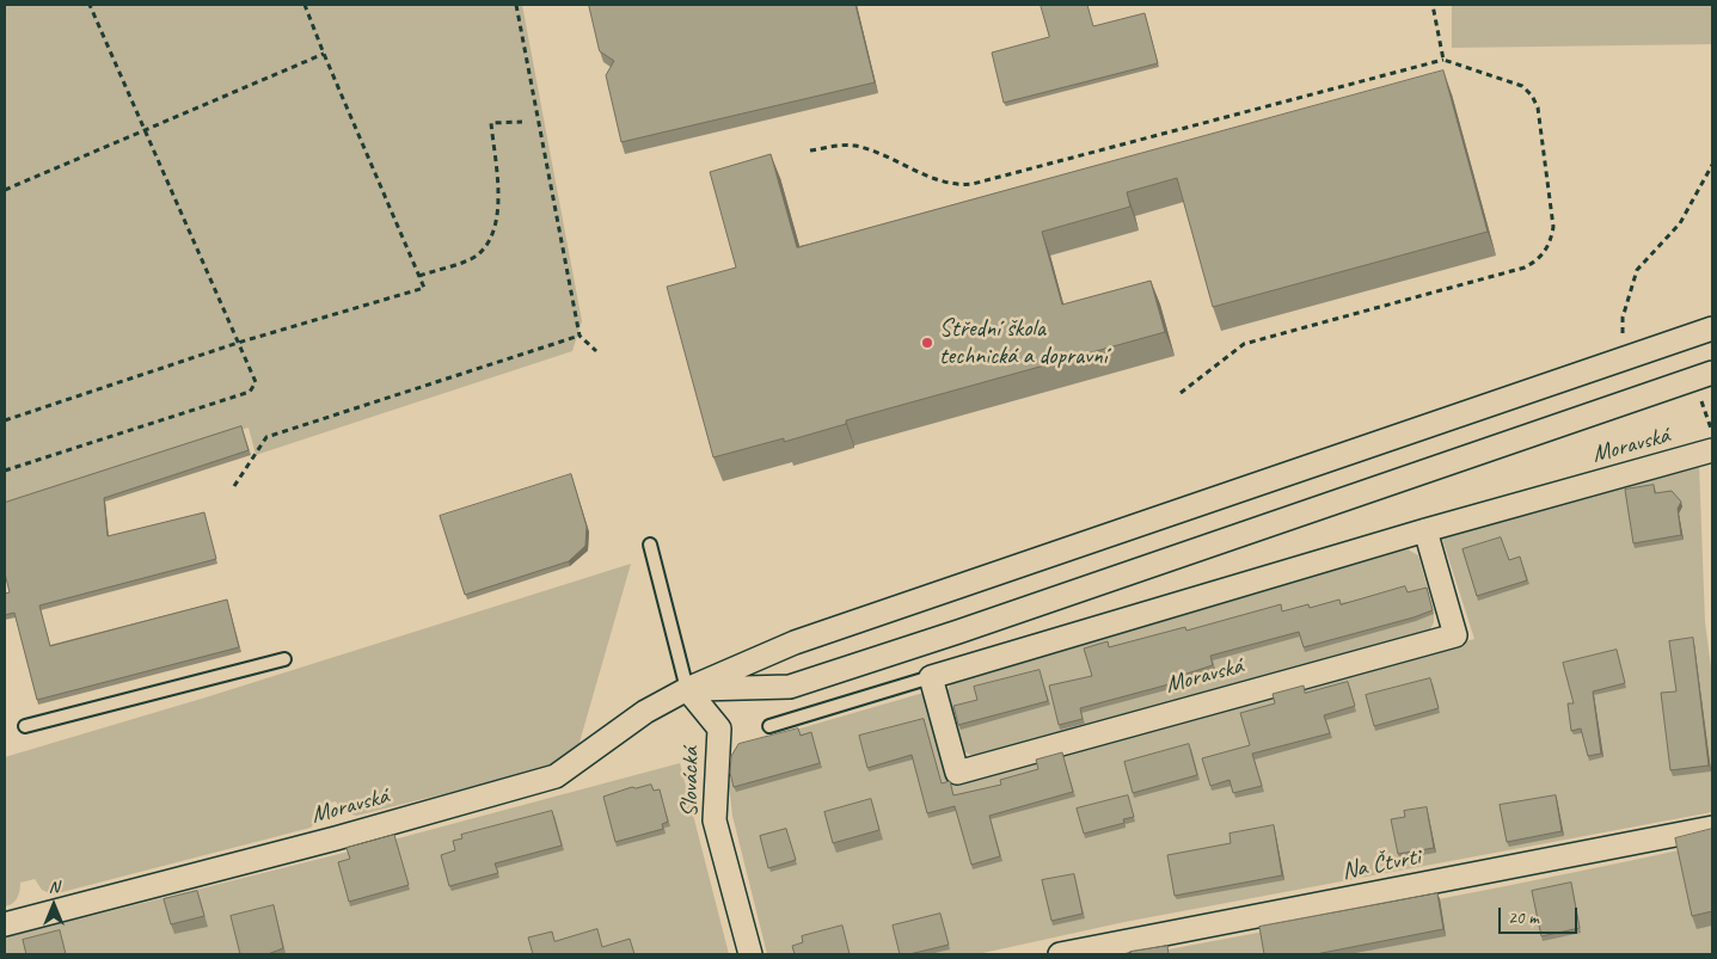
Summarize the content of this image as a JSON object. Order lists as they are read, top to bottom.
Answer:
{
  "streets": {
    "street": ["Moravská", "Slovácká", "Na Čtvrti"]
  },
  "crossings": [
    ["Moravská", "Slovácká"]
  ],
  "places": ["Střední škola technická a dopravní"],
  "scale_bar": "20 m",
  "north": "top"
}
